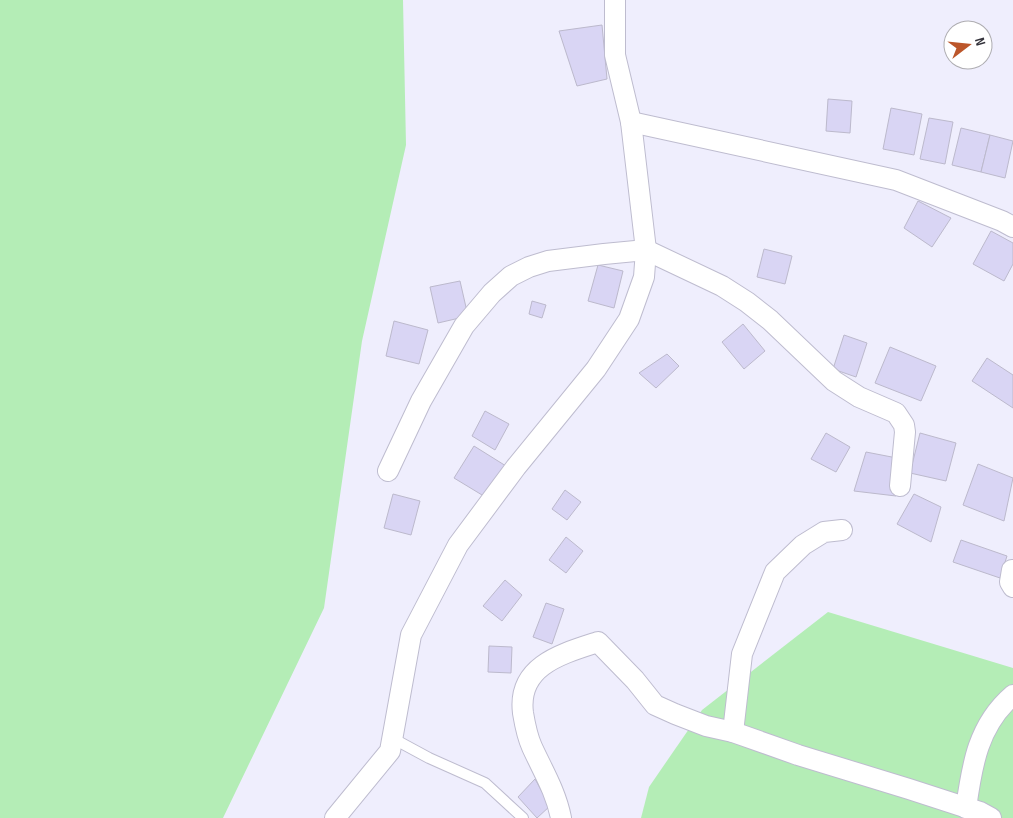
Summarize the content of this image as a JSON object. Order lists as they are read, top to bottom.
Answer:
{
  "north": "right"
}
